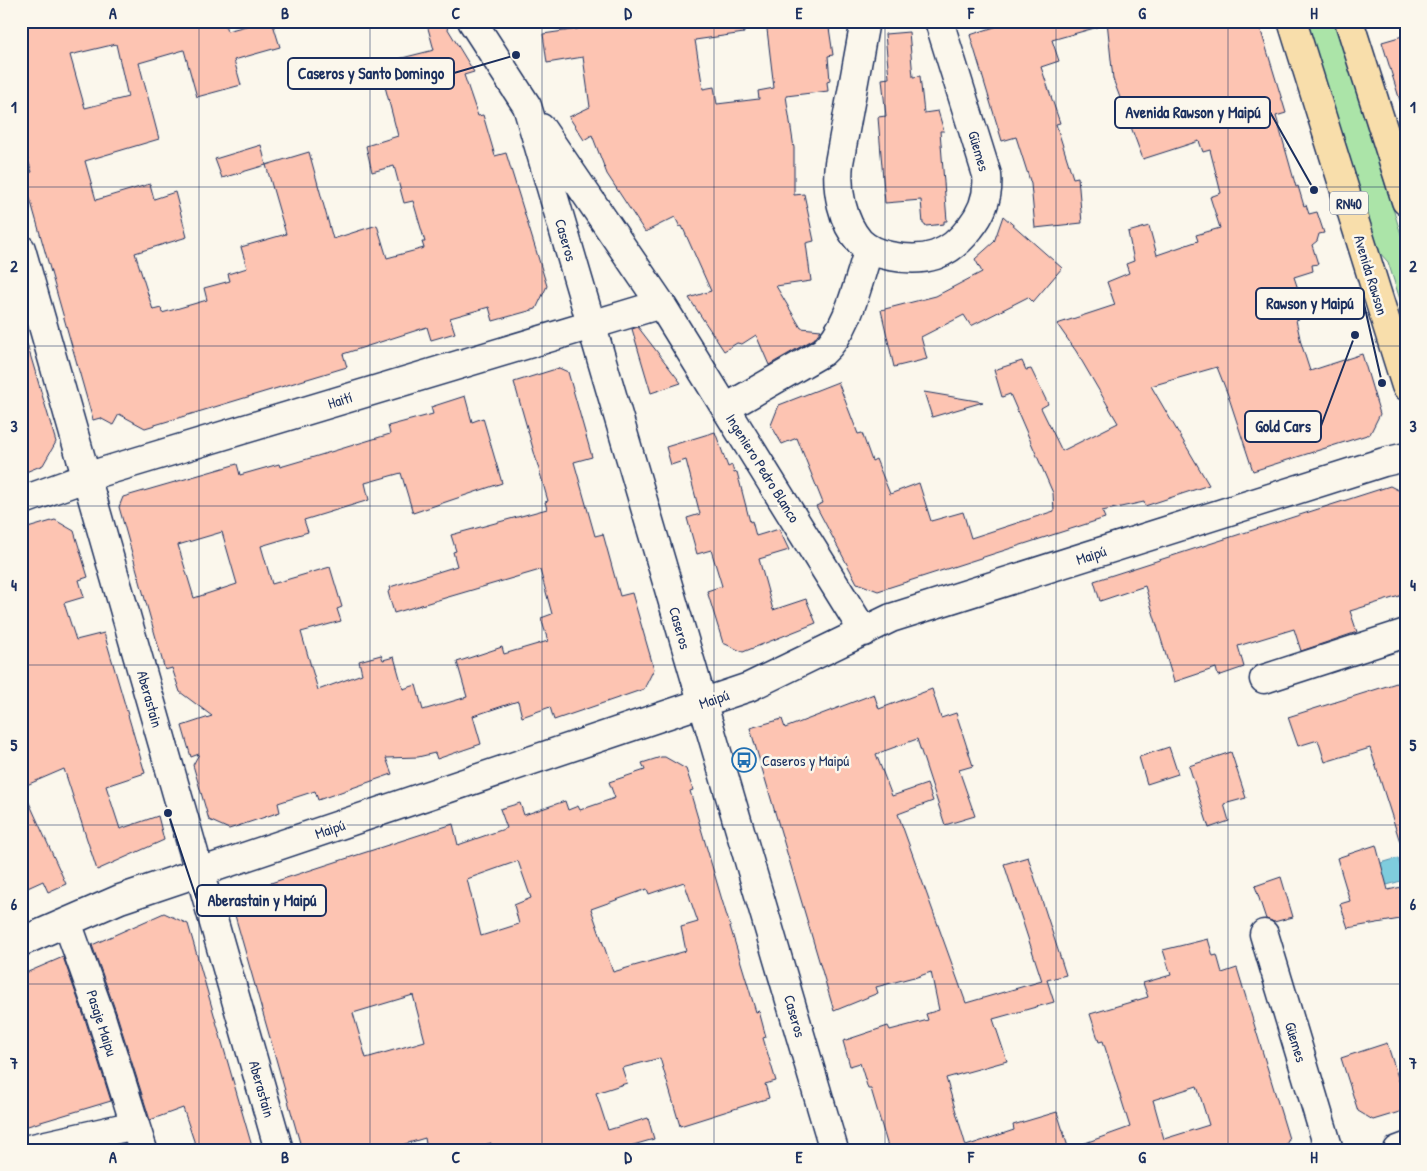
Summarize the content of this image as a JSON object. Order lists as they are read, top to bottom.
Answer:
{
  "streets": {
    "main road": ["RN40", "Avenida Rawson"],
    "street": [
      "Güemes",
      "Caseros",
      "Haití",
      "Ingeniero Pedro Blanco",
      "Maipú",
      "Aberastain",
      "Pasaje Maipu"
    ]
  },
  "crossings": [
    ["Caseros", "Haití"],
    ["Caseros", "Ingeniero Pedro Blanco"],
    ["Caseros", "Maipú"],
    ["Haití", "Ingeniero Pedro Blanco"],
    ["Haití", "Aberastain"],
    ["Ingeniero Pedro Blanco", "Maipú"],
    ["Maipú", "Aberastain"],
    ["Maipú", "Pasaje Maipu"]
  ],
  "places": {
    "other": [
      "Caseros y Santo Domingo",
      "Avenida Rawson y Maipú",
      "Gold Cars",
      "Rawson y Maipú",
      "Aberastain y Maipú"
    ],
    "bus stop": ["Caseros y Maipú"]
  },
  "grid": {
    "columns": [
      "A",
      "B",
      "C",
      "D",
      "E",
      "F",
      "G",
      "H"
    ],
    "rows": [
      "1",
      "2",
      "3",
      "4",
      "5",
      "6",
      "7"
    ]
  }
}
